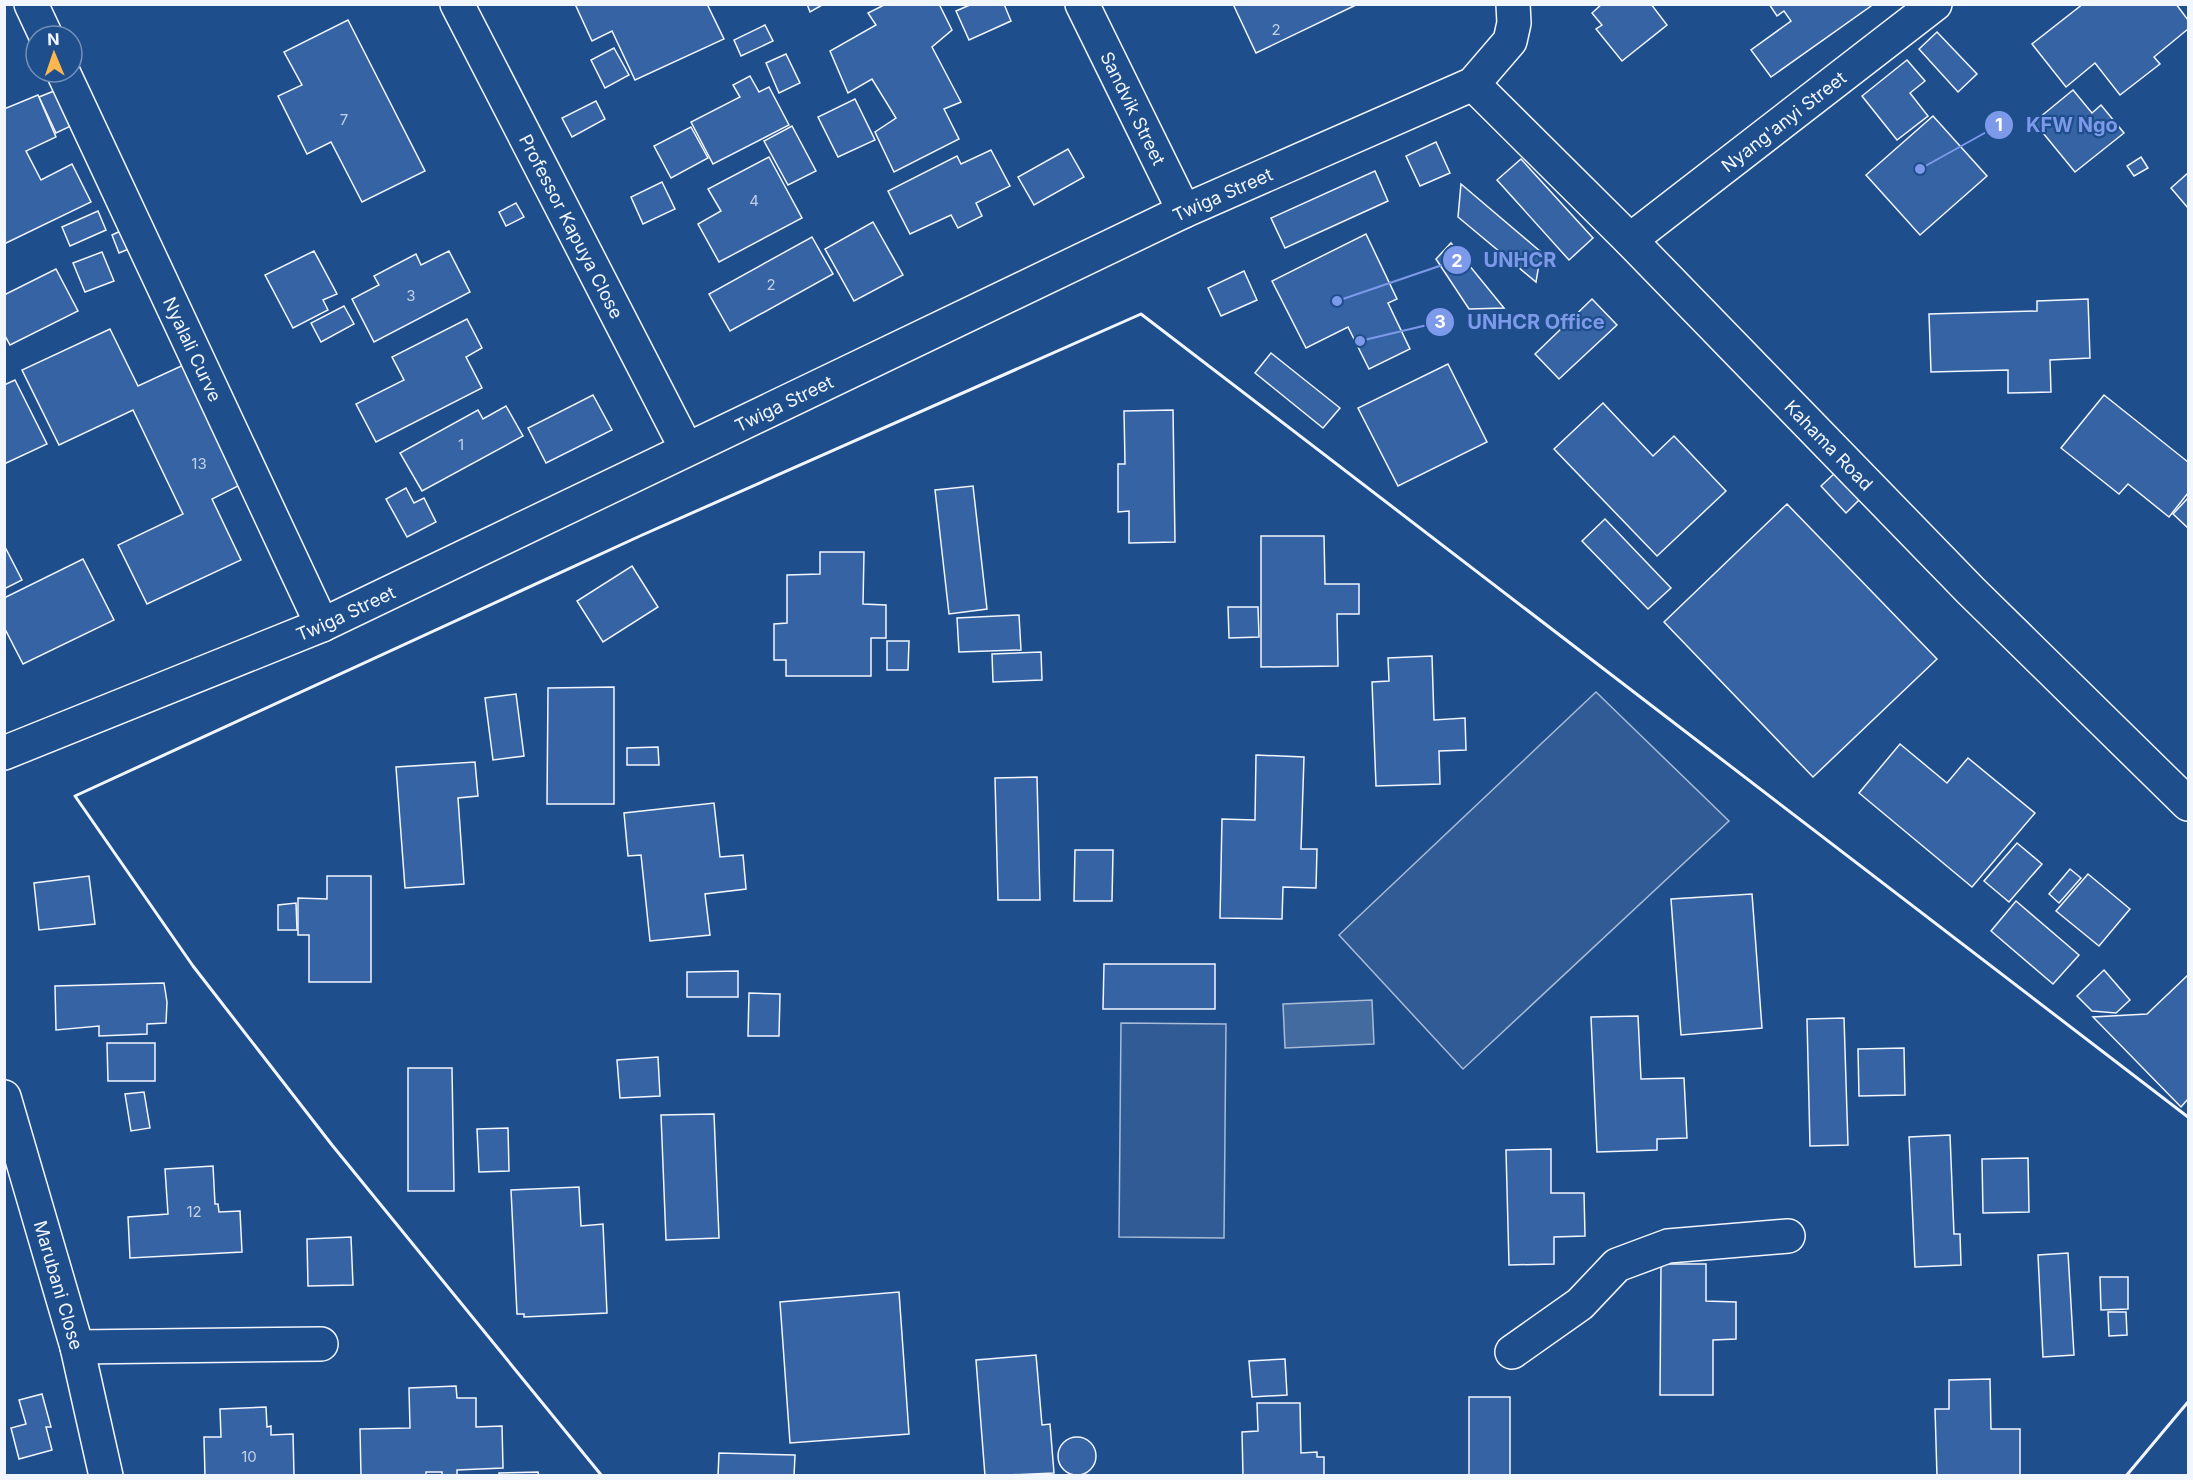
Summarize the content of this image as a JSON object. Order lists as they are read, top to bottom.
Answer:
{
  "streets": {
    "street": [
      "Sandvik Street",
      "Nyang'anyi Street",
      "Twiga Street",
      "Professor Kapuya Close",
      "Nyalali Curve",
      "Kahama Road",
      "Marubani Close"
    ]
  },
  "crossings": [
    ["Sandvik Street", "Twiga Street"],
    ["Nyang'anyi Street", "Kahama Road"],
    ["Twiga Street", "Professor Kapuya Close"],
    ["Twiga Street", "Nyalali Curve"],
    ["Twiga Street", "Kahama Road"]
  ],
  "places": ["KFW Ngo", "UNHCR", "UNHCR Office"],
  "house_numbers": [
    "2",
    "7",
    "4",
    "2",
    "3",
    "1",
    "13",
    "12",
    "10"
  ],
  "north": "top"
}
